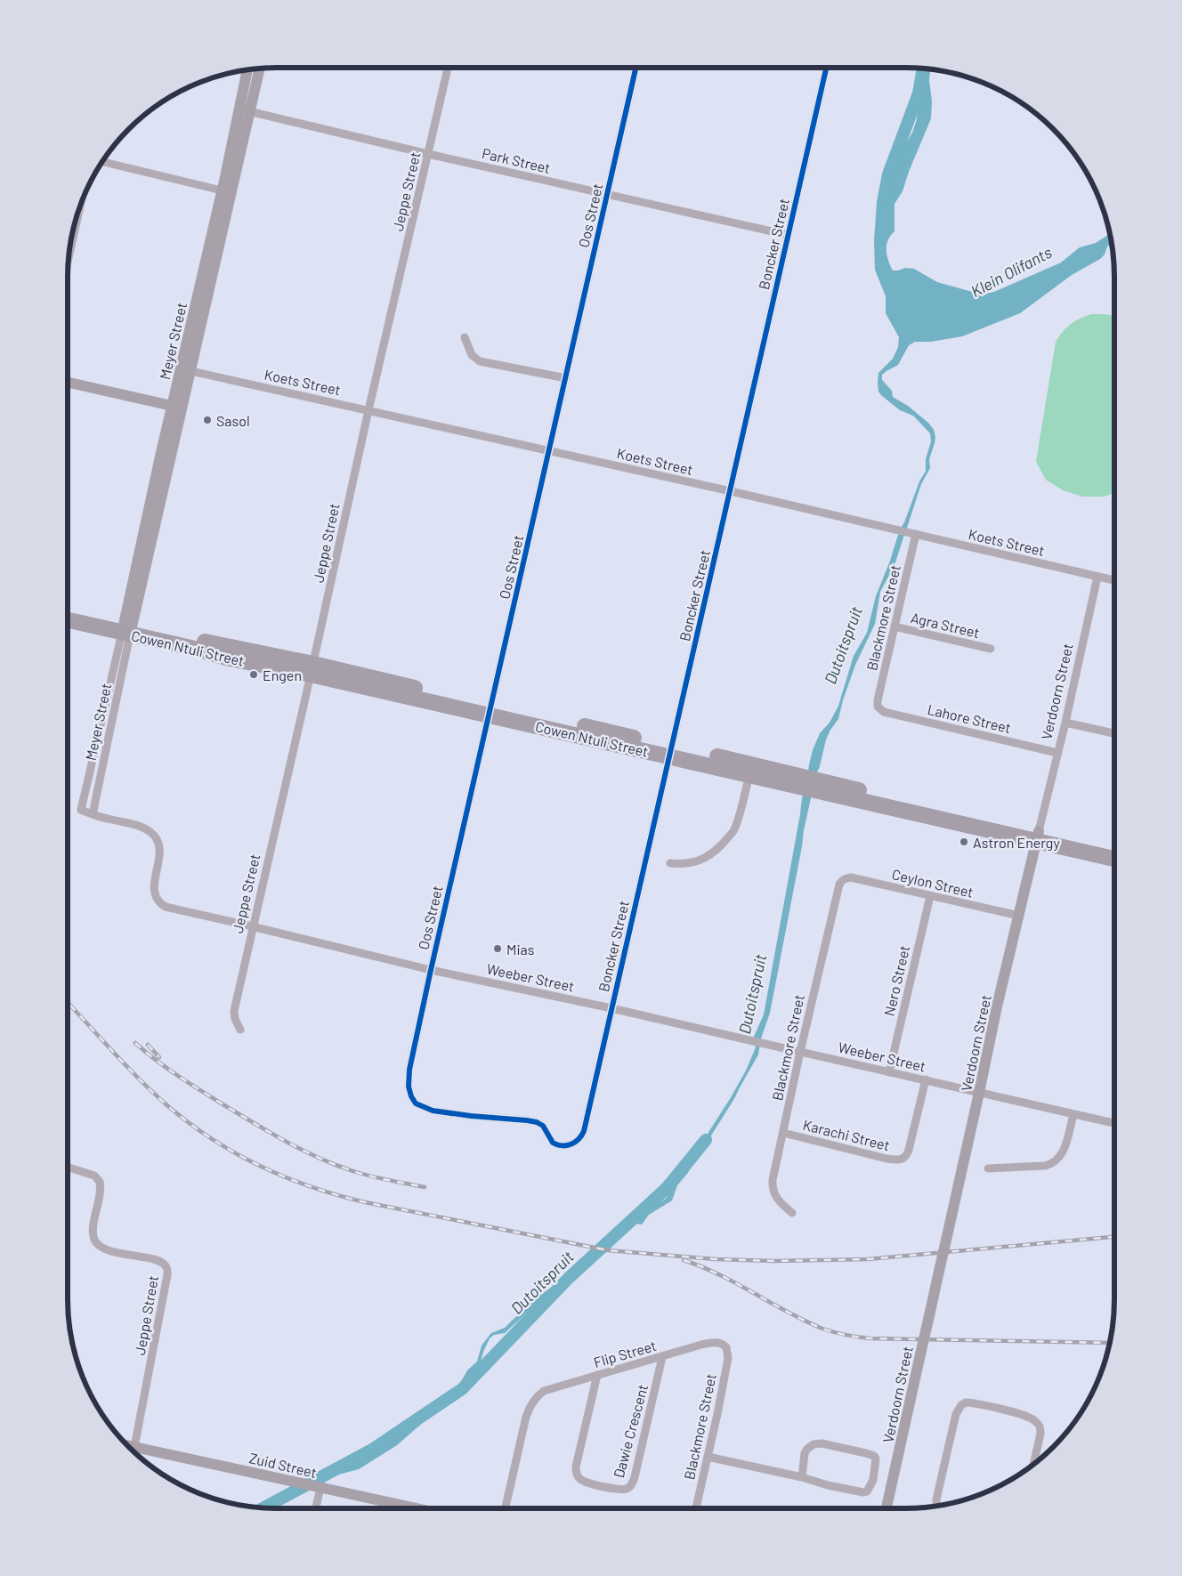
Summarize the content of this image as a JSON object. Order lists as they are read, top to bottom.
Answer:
{
  "streets": {
    "highway": ["Cowen Ntuli Street"],
    "street": [
      "Park Street",
      "Jeppe Street",
      "Oos Street",
      "Boncker Street",
      "Meyer Street",
      "Koets Street",
      "Blackmore Street",
      "Agra Street",
      "Verdoorn Street",
      "Lahore Street",
      "Ceylon Street",
      "Weeber Street",
      "Nero Street",
      "Karachi Street",
      "Flip Street",
      "Dawie Crescent",
      "Zuid Street"
    ]
  },
  "crossings": [
    ["Park Street", "Jeppe Street"],
    ["Park Street", "Oos Street"],
    ["Park Street", "Boncker Street"],
    ["Park Street", "Meyer Street"],
    ["Jeppe Street", "Koets Street"],
    ["Jeppe Street", "Cowen Ntuli Street"],
    ["Jeppe Street", "Weeber Street"],
    ["Jeppe Street", "Zuid Street"],
    ["Oos Street", "Boncker Street"],
    ["Oos Street", "Koets Street"],
    ["Oos Street", "Cowen Ntuli Street"],
    ["Oos Street", "Weeber Street"],
    ["Boncker Street", "Koets Street"],
    ["Boncker Street", "Cowen Ntuli Street"],
    ["Boncker Street", "Weeber Street"],
    ["Meyer Street", "Koets Street"],
    ["Meyer Street", "Cowen Ntuli Street"],
    ["Meyer Street", "Weeber Street"],
    ["Koets Street", "Blackmore Street"],
    ["Koets Street", "Verdoorn Street"],
    ["Blackmore Street", "Agra Street"],
    ["Blackmore Street", "Lahore Street"],
    ["Blackmore Street", "Ceylon Street"],
    ["Blackmore Street", "Weeber Street"],
    ["Blackmore Street", "Karachi Street"],
    ["Blackmore Street", "Flip Street"],
    ["Cowen Ntuli Street", "Verdoorn Street"],
    ["Verdoorn Street", "Lahore Street"],
    ["Verdoorn Street", "Ceylon Street"],
    ["Verdoorn Street", "Weeber Street"],
    ["Ceylon Street", "Nero Street"],
    ["Weeber Street", "Nero Street"],
    ["Weeber Street", "Karachi Street"],
    ["Flip Street", "Dawie Crescent"]
  ],
  "water": ["Klein Olifants", "Dutoitspruit"],
  "places": [
    "Sasol",
    "Engen",
    "Astron Energy",
    "Mias"
  ]
}
